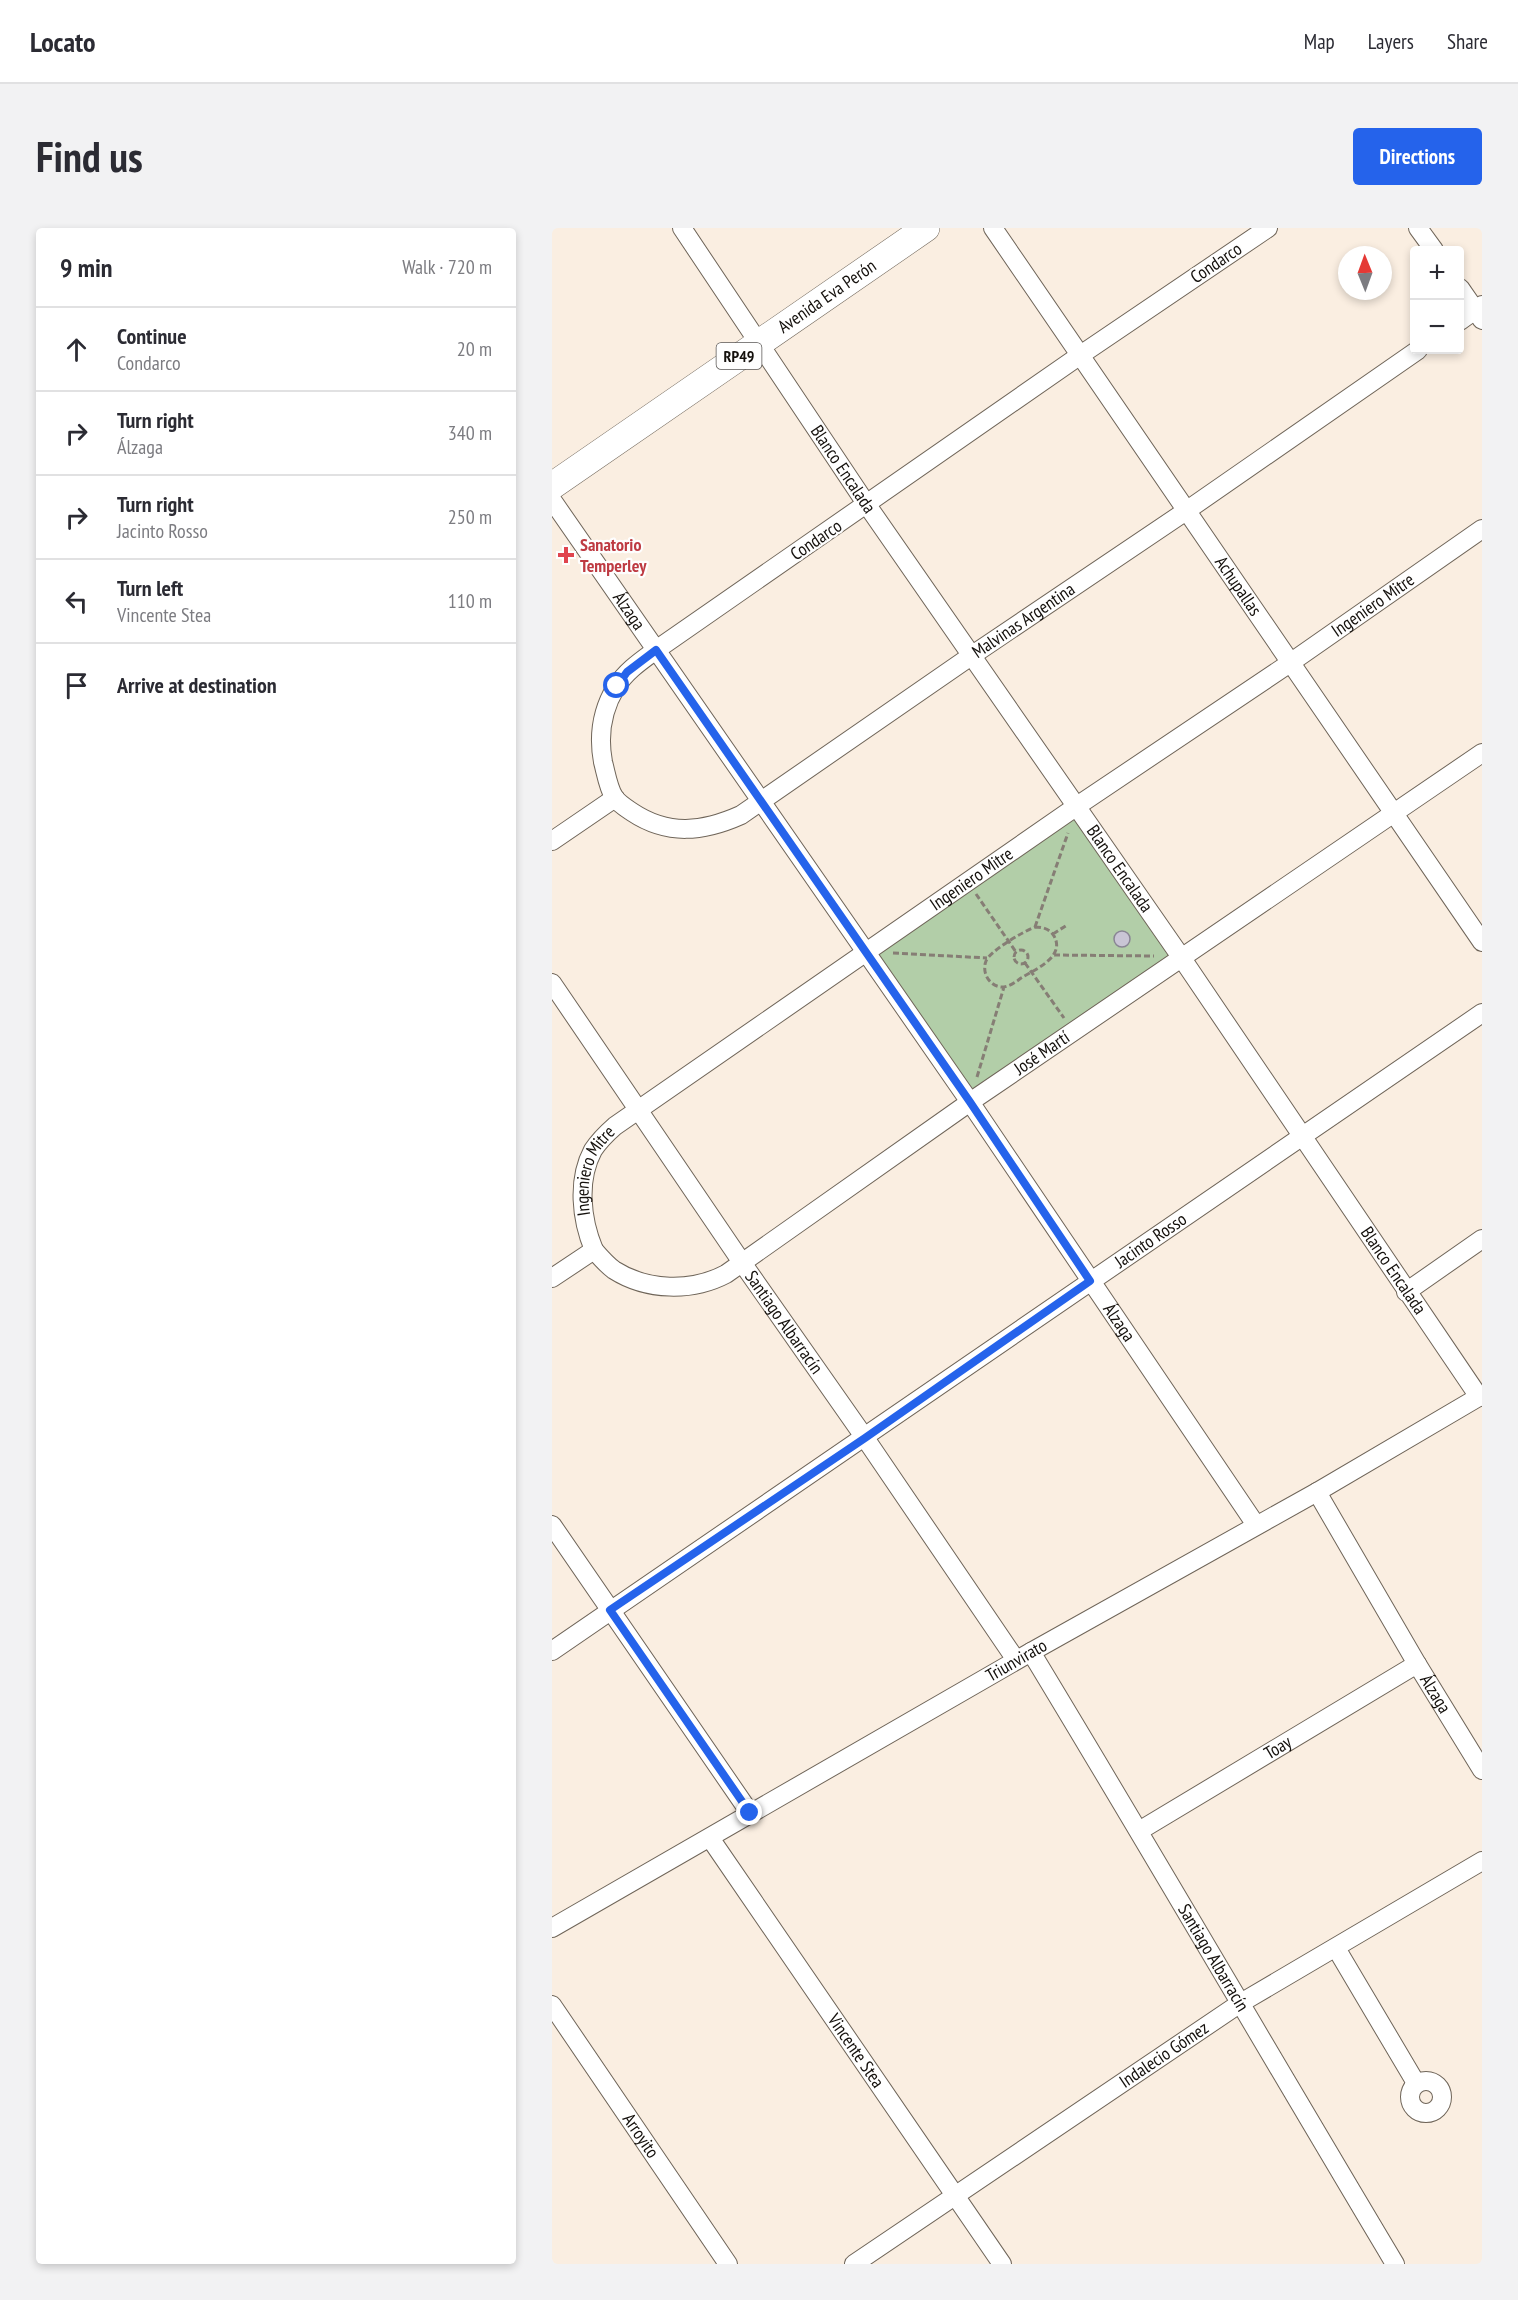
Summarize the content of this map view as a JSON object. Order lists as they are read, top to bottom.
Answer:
{
  "streets": {
    "main road": ["Avenida Eva Perón", "RP49"],
    "street": [
      "Condarco",
      "Blanco Encalada",
      "Achupallas",
      "Ingeniero Mitre",
      "Álzaga",
      "Malvinas Argentina",
      "José Martí",
      "Jacinto Rosso",
      "Santiago Albarracín",
      "Triunvirato",
      "Toay",
      "Vincente Stea",
      "Indalecio Gómez",
      "Arroyito"
    ]
  },
  "crossings": [
    ["Condarco", "Blanco Encalada"],
    ["Condarco", "Achupallas"],
    ["Condarco", "Álzaga"],
    ["Condarco", "Malvinas Argentina"],
    ["Avenida Eva Perón", "Blanco Encalada"],
    ["Blanco Encalada", "Ingeniero Mitre"],
    ["Blanco Encalada", "Malvinas Argentina"],
    ["Blanco Encalada", "José Martí"],
    ["Blanco Encalada", "Jacinto Rosso"],
    ["Blanco Encalada", "Triunvirato"],
    ["Achupallas", "Ingeniero Mitre"],
    ["Achupallas", "Malvinas Argentina"],
    ["Achupallas", "José Martí"],
    ["Ingeniero Mitre", "Álzaga"],
    ["Ingeniero Mitre", "José Martí"],
    ["Ingeniero Mitre", "Santiago Albarracín"],
    ["Álzaga", "Malvinas Argentina"],
    ["Álzaga", "José Martí"],
    ["Álzaga", "Jacinto Rosso"],
    ["Álzaga", "Triunvirato"],
    ["Álzaga", "Toay"],
    ["José Martí", "Santiago Albarracín"],
    ["Jacinto Rosso", "Santiago Albarracín"],
    ["Santiago Albarracín", "Triunvirato"],
    ["Santiago Albarracín", "Toay"],
    ["Santiago Albarracín", "Indalecio Gómez"],
    ["Triunvirato", "Vincente Stea"],
    ["Vincente Stea", "Indalecio Gómez"]
  ],
  "places": {
    "health": ["Sanatorio Temperley"]
  },
  "north": "top",
  "page": {
    "header": "Locato",
    "nav": ["Map", "Layers", "Share"],
    "buttons": "Directions",
    "title": "Find us",
    "heading": ["9 min", "Walk · 720 m"],
    "map_buttons": ["+", "−"],
    "list": [
      ["Continue", "Condarco", "20 m"],
      ["Turn right", "Álzaga", "340 m"],
      ["Turn right", "Jacinto Rosso", "250 m"],
      ["Turn left", "Vincente Stea", "110 m"],
      "Arrive at destination"
    ]
  }
}
